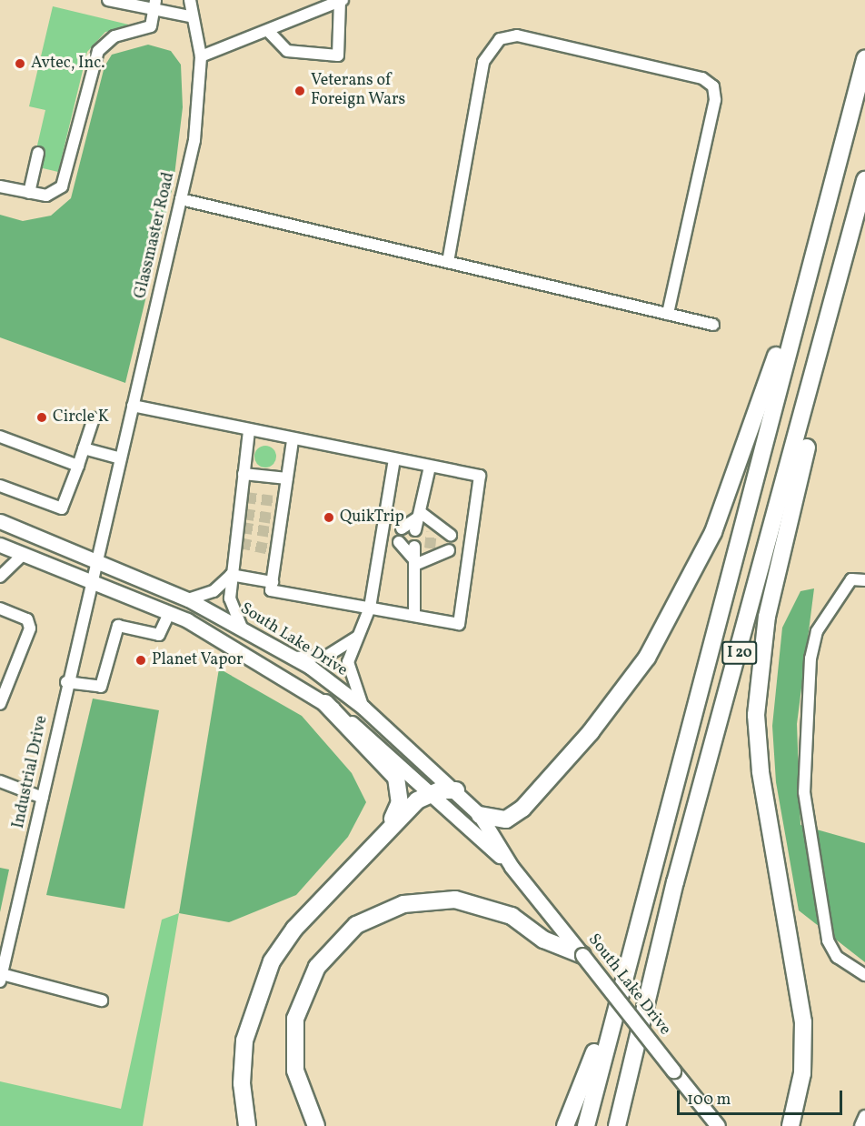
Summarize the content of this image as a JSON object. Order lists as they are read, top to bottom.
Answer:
{
  "streets": {
    "highway": ["I 20"],
    "main road": ["South Lake Drive"],
    "street": ["Glassmaster Road", "Industrial Drive"]
  },
  "crossings": [
    ["Glassmaster Road", "South Lake Drive"],
    ["Glassmaster Road", "Industrial Drive"],
    ["South Lake Drive", "Industrial Drive"]
  ],
  "places": [
    "Avtec, Inc.",
    "Veterans of Foreign Wars",
    "Circle K",
    "QuikTrip",
    "Planet Vapor"
  ],
  "scale_bar": "100 m"
}
